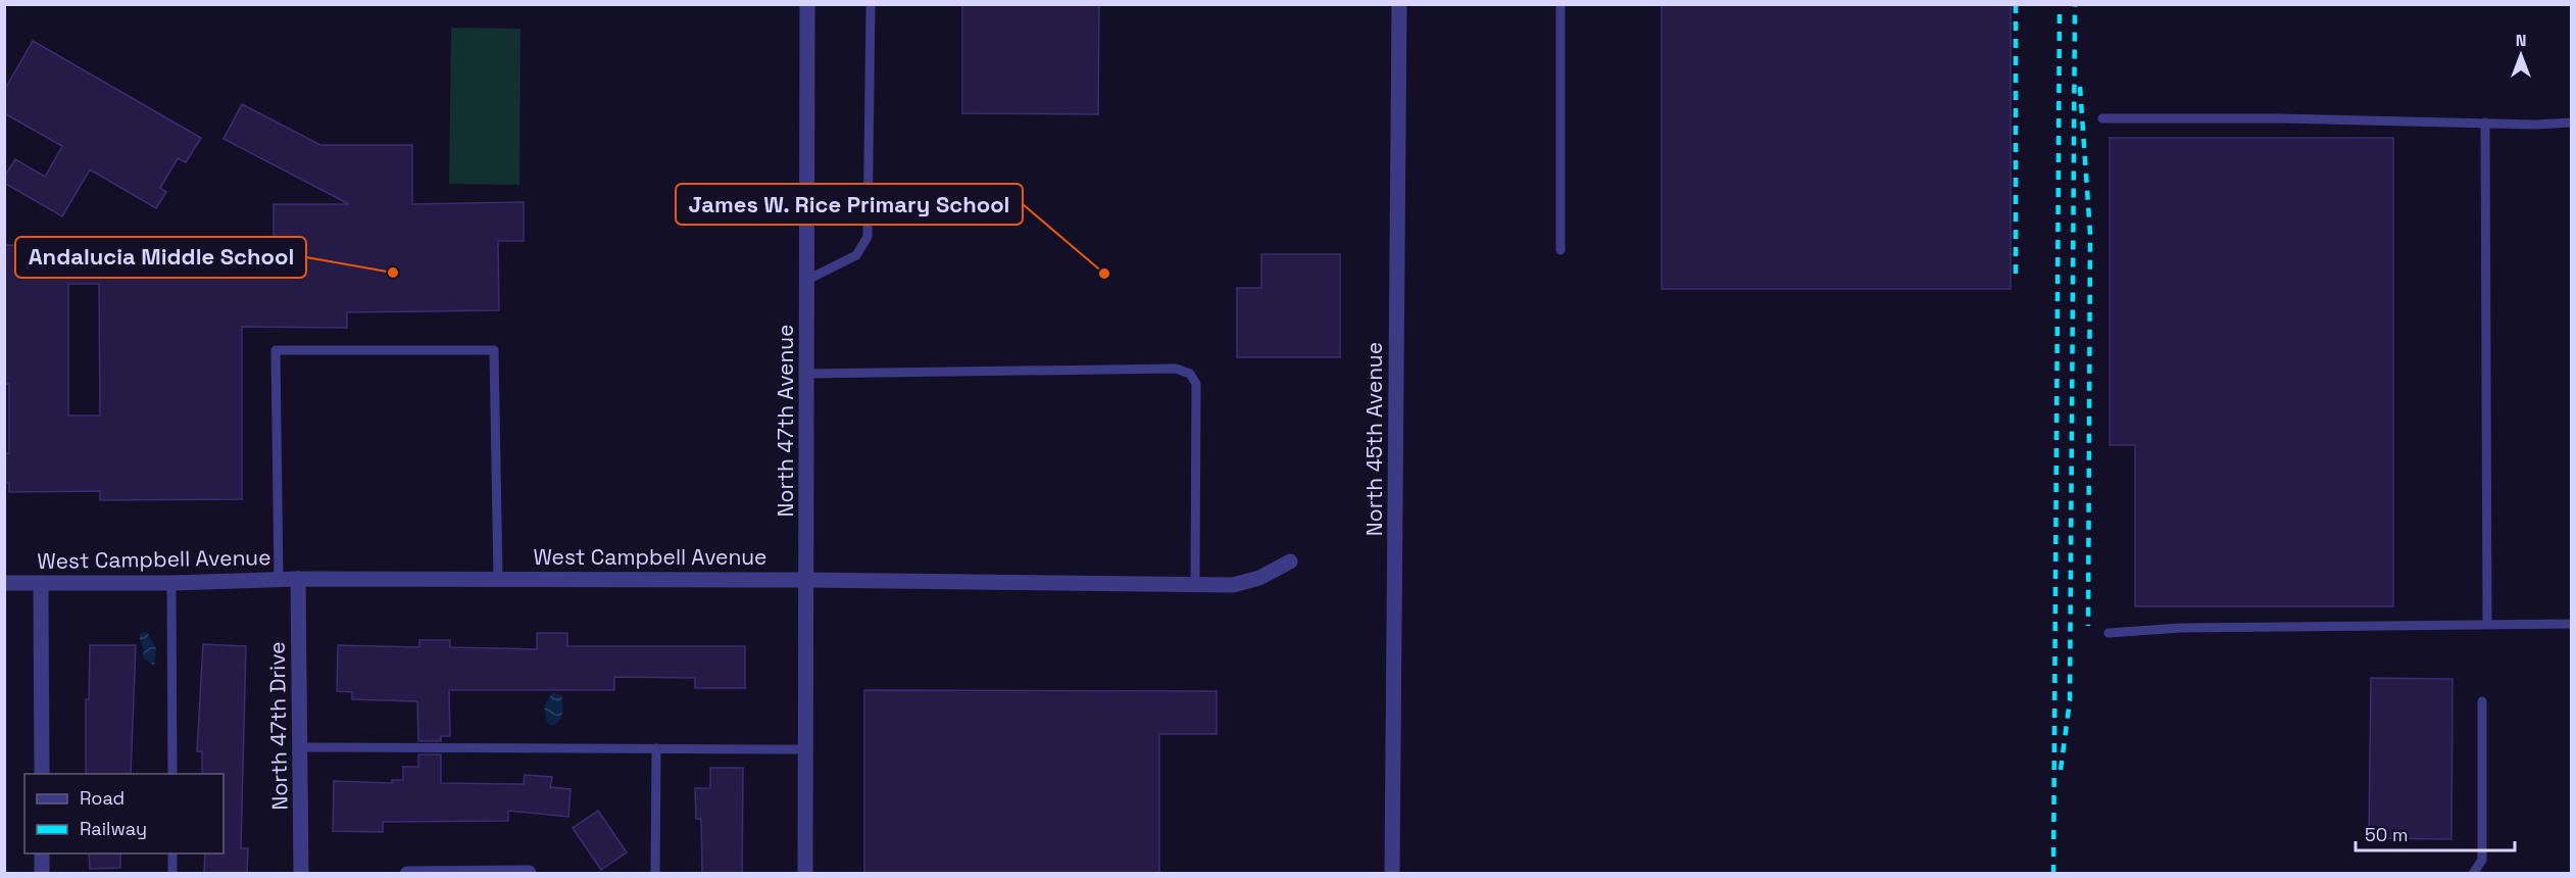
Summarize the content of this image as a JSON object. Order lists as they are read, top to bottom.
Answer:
{
  "streets": {
    "street": [
      "North 47th Avenue",
      "North 45th Avenue",
      "West Campbell Avenue",
      "North 47th Drive"
    ]
  },
  "crossings": [
    ["North 47th Avenue", "West Campbell Avenue"],
    ["West Campbell Avenue", "North 47th Drive"]
  ],
  "places": ["Andalucia Middle School", "James W. Rice Primary School"],
  "legend": ["Road", "Railway"],
  "scale_bar": "50 m",
  "north": "top"
}
